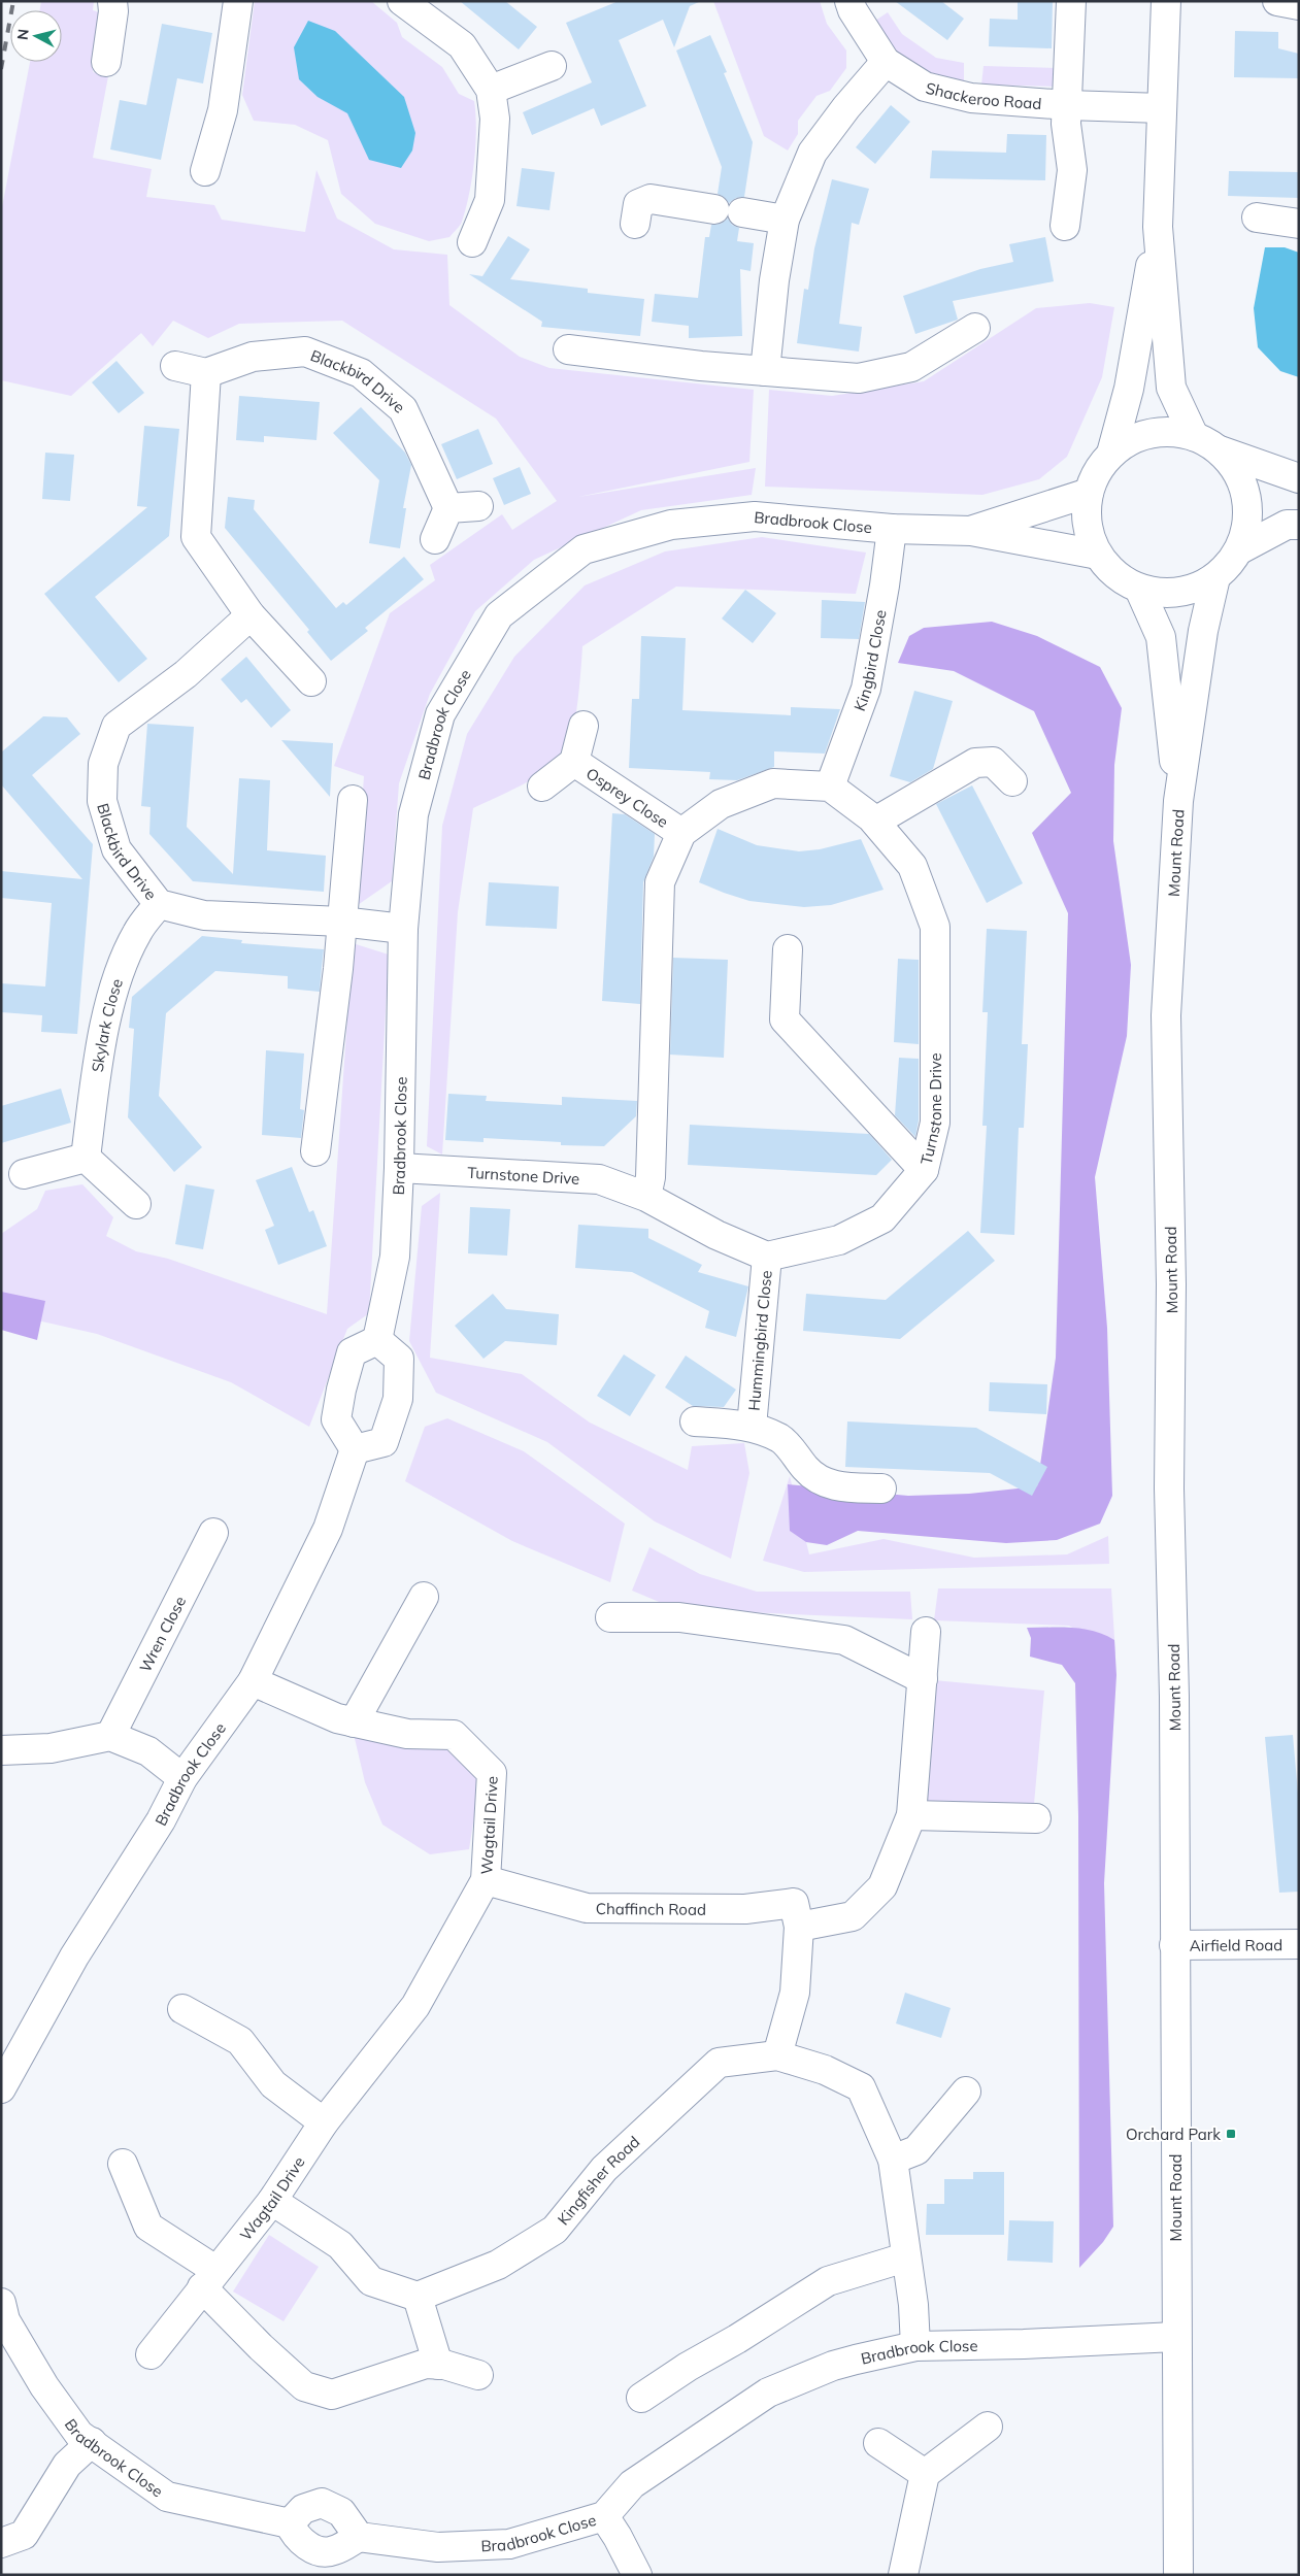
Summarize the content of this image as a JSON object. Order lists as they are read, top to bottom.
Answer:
{
  "streets": {
    "street": [
      "Shackeroo Road",
      "Blackbird Drive",
      "Bradbrook Close",
      "Kingbird Close",
      "Osprey Close",
      "Mount Road",
      "Skylark Close",
      "Turnstone Drive",
      "Hummingbird Close",
      "Wren Close",
      "Wagtail Drive",
      "Chaffinch Road",
      "Airfield Road",
      "Kingfisher Road"
    ]
  },
  "crossings": [
    ["Blackbird Drive", "Bradbrook Close"],
    ["Blackbird Drive", "Skylark Close"],
    ["Bradbrook Close", "Kingbird Close"],
    ["Bradbrook Close", "Mount Road"],
    ["Bradbrook Close", "Turnstone Drive"],
    ["Bradbrook Close", "Wagtail Drive"],
    ["Bradbrook Close", "Kingfisher Road"],
    ["Kingbird Close", "Turnstone Drive"],
    ["Mount Road", "Airfield Road"],
    ["Turnstone Drive", "Hummingbird Close"],
    ["Wagtail Drive", "Chaffinch Road"],
    ["Chaffinch Road", "Kingfisher Road"]
  ],
  "places": {
    "transit": ["Orchard Park"]
  },
  "north": "left"
}
